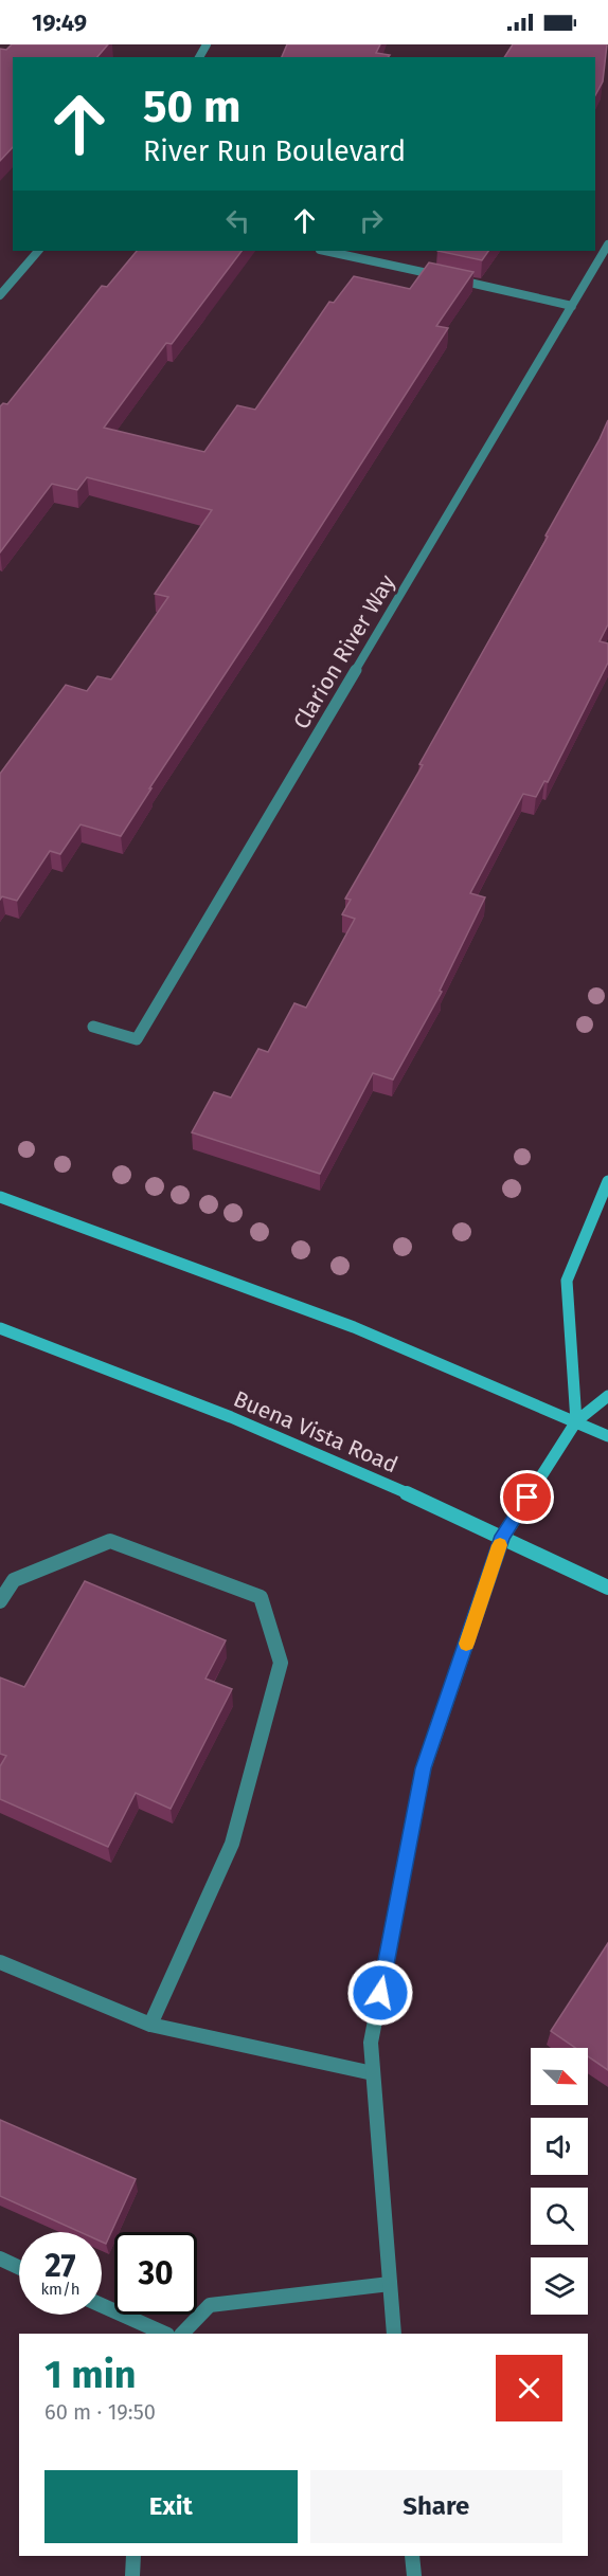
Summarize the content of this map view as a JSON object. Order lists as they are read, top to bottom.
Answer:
{
  "streets": {
    "main road": ["Buena Vista Road"],
    "street": ["Clarion River Way"]
  },
  "north": "bottom right",
  "page": {
    "status": "19:49",
    "turn": ["50 m", "River Run Boulevard"],
    "speed": "27 km/h",
    "limit": "30",
    "heading": ["1 min", "60 m · 19:50"],
    "buttons": ["Exit", "Share"]
  }
}
